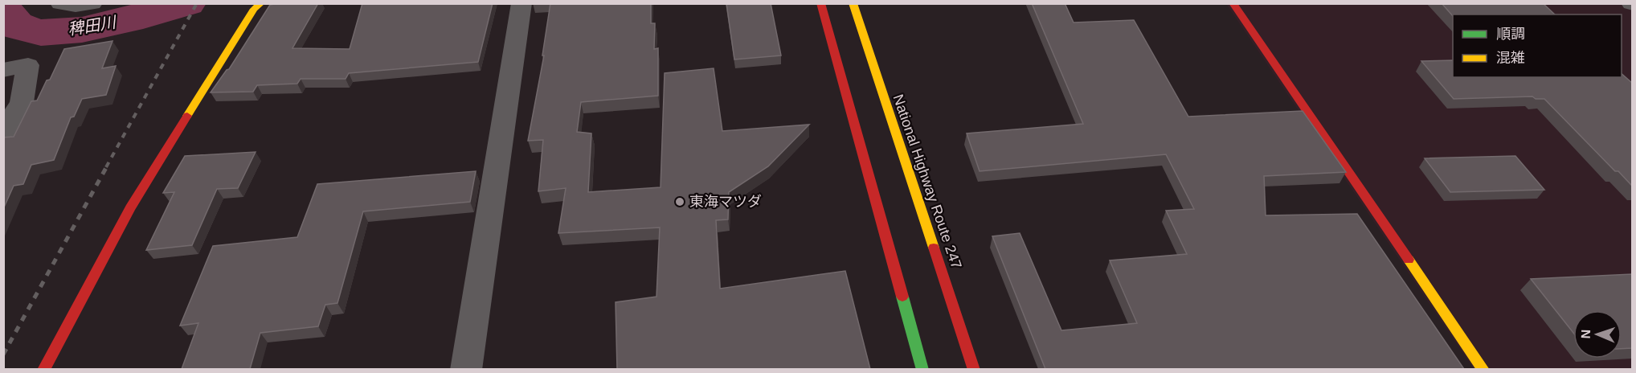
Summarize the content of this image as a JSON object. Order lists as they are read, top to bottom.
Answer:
{
  "streets": {
    "main road": ["National Highway Route 247"]
  },
  "water": ["稗田川"],
  "places": ["東海マツダ"],
  "legend": ["順調", "混雑"],
  "north": "left"
}
